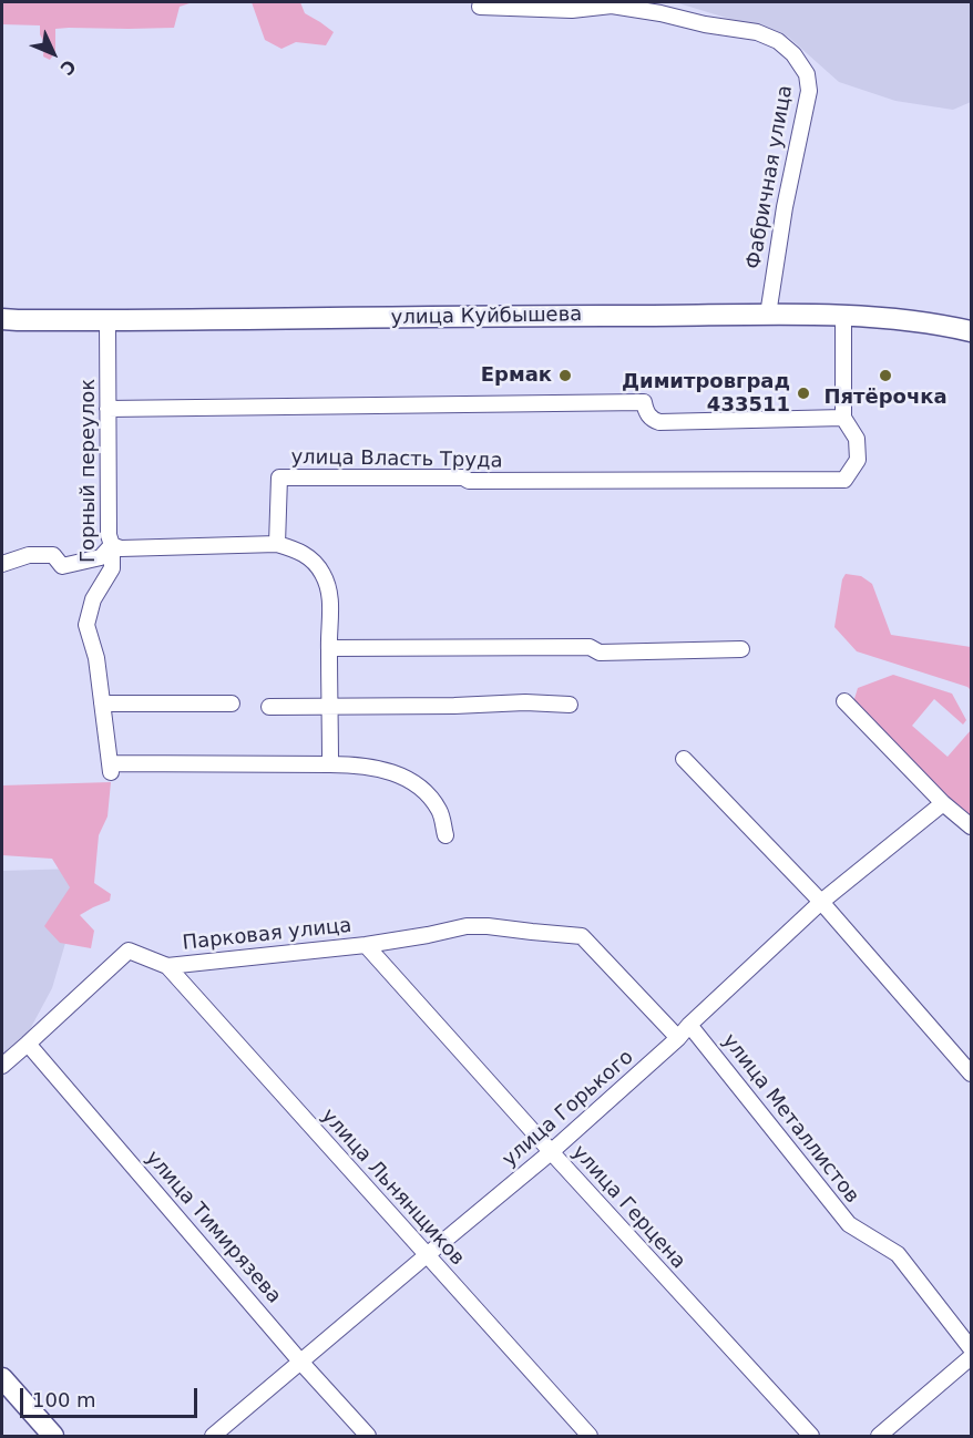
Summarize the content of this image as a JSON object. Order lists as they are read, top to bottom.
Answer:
{
  "streets": {
    "main road": ["улица Куйбышева"],
    "street": [
      "Фабричная улица",
      "улица Власть Труда",
      "Горный переулок",
      "Парковая улица",
      "улица Горького",
      "улица Металлистов",
      "улица Льнянщиков",
      "улица Герцена",
      "улица Тимирязева"
    ]
  },
  "crossings": [
    ["Фабричная улица", "улица Куйбышева"],
    ["улица Куйбышева", "Горный переулок"],
    ["Парковая улица", "улица Горького"],
    ["Парковая улица", "улица Льнянщиков"],
    ["Парковая улица", "улица Герцена"],
    ["Парковая улица", "улица Тимирязева"],
    ["улица Горького", "улица Металлистов"],
    ["улица Горького", "улица Льнянщиков"],
    ["улица Горького", "улица Герцена"],
    ["улица Горького", "улица Тимирязева"]
  ],
  "places": ["Ермак", "Пятёрочка", "Димитровград 433511"],
  "scale_bar": "100 m",
  "north": "bottom right"
}
